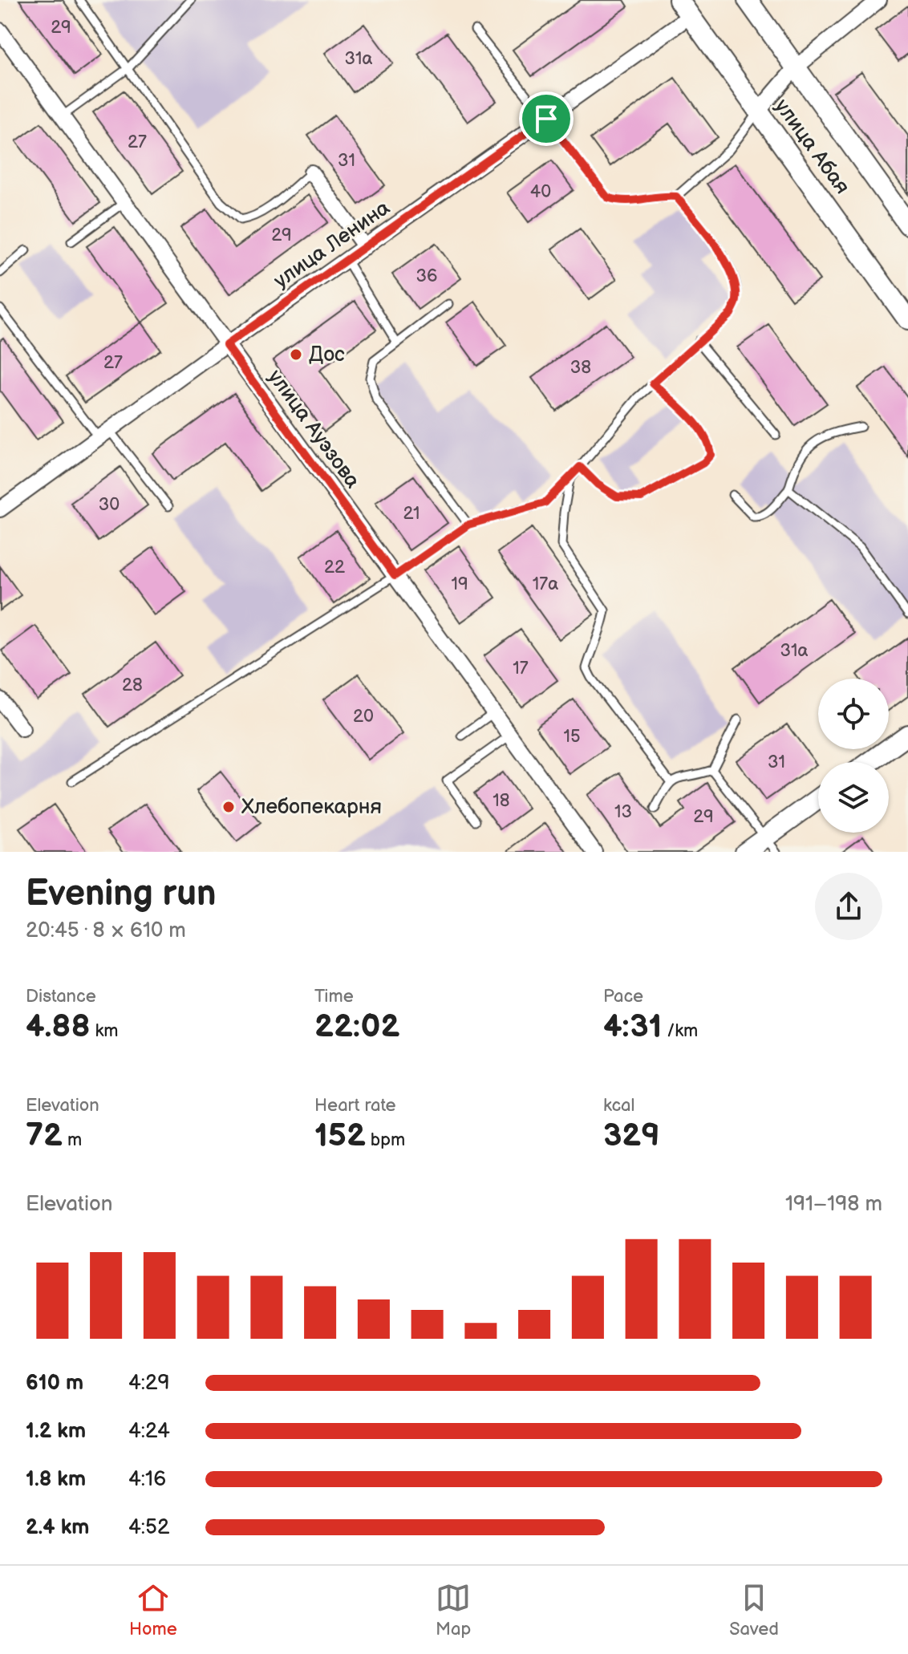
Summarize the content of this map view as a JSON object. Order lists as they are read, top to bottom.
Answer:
{
  "streets": {
    "street": ["улица Абая", "улица Ленина", "улица Ауэзова"]
  },
  "crossings": [
    ["улица Абая", "улица Ленина"],
    ["улица Ленина", "улица Ауэзова"]
  ],
  "places": ["Дос", "Хлебопекарня"],
  "house_numbers": [
    "29",
    "31а",
    "27",
    "31",
    "40",
    "29",
    "36",
    "27",
    "38",
    "30",
    "21",
    "22",
    "19",
    "17а",
    "31а",
    "17",
    "28",
    "20",
    "15",
    "31",
    "18",
    "13",
    "29"
  ],
  "page": {
    "heading": ["Evening run", "20:45 · 8 × 610 m"],
    "stats": [
      ["Distance", "4.88 km"],
      ["Time", "22:02"],
      ["Pace", "4:31 /km"],
      ["Elevation", "72 m"],
      ["Heart rate", "152 bpm"],
      ["kcal", "329"]
    ],
    "chart": ["Elevation", "191–198 m"],
    "list": [
      {
        "name": "610 m",
        "note": "4:29"
      },
      {
        "name": "1.2 km",
        "note": "4:24"
      },
      {
        "name": "1.8 km",
        "note": "4:16"
      },
      {
        "name": "2.4 km",
        "note": "4:52"
      }
    ],
    "tabs": ["Home", "Map", "Saved"]
  }
}
